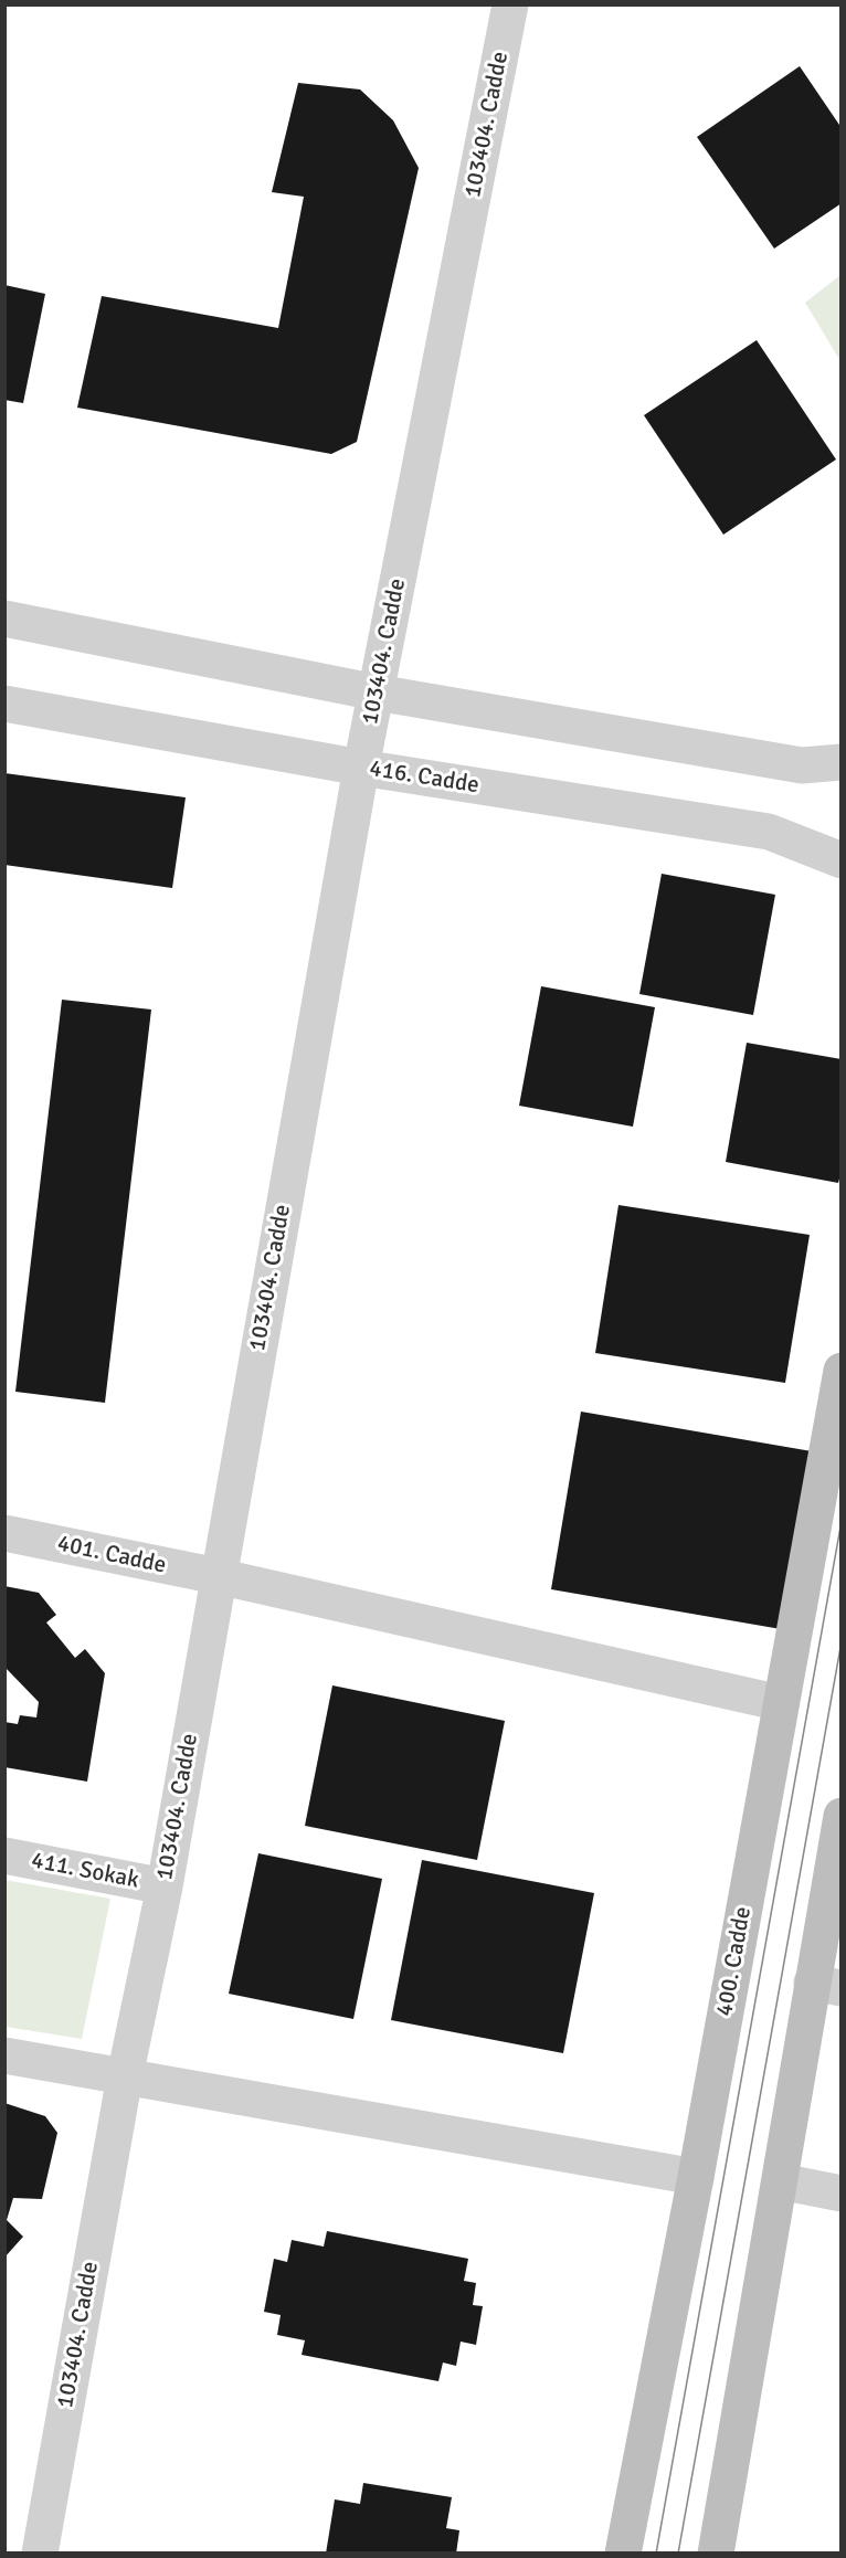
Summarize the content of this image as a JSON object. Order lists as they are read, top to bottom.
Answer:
{
  "streets": {
    "main road": ["400. Cadde"],
    "street": [
      "103404. Cadde",
      "416. Cadde",
      "401. Cadde",
      "411. Sokak"
    ]
  },
  "crossings": [
    ["103404. Cadde", "416. Cadde"],
    ["103404. Cadde", "401. Cadde"],
    ["103404. Cadde", "411. Sokak"],
    ["401. Cadde", "400. Cadde"]
  ]
}
